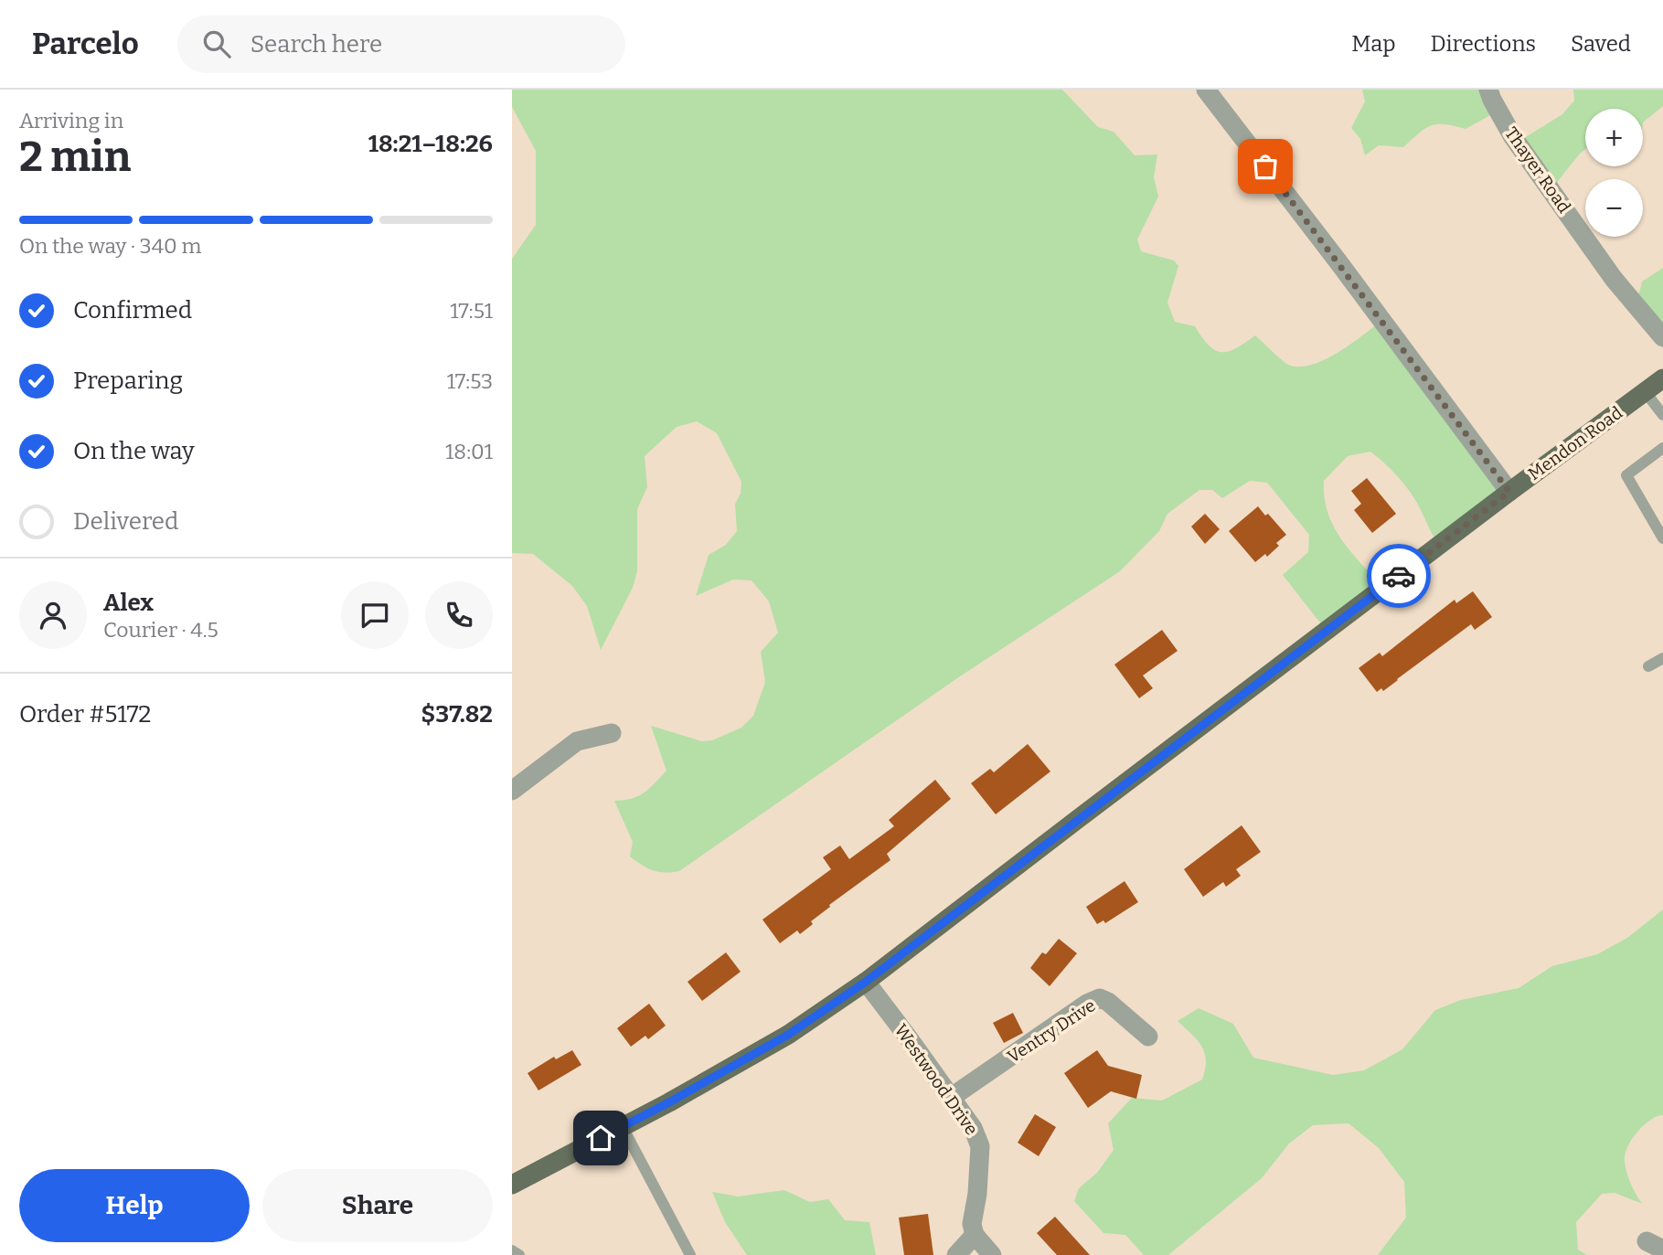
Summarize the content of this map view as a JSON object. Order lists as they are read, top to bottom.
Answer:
{
  "streets": {
    "main road": ["Mendon Road"],
    "street": ["Thayer Road", "Ventry Drive", "Westwood Drive"]
  },
  "crossings": [
    ["Mendon Road", "Westwood Drive"],
    ["Ventry Drive", "Westwood Drive"]
  ],
  "page": {
    "header": "Parcelo",
    "search": "Search here",
    "nav": ["Map", "Directions", "Saved"],
    "heading": ["2 min", "Arriving in", "18:21–18:26"],
    "panel": [
      "Alex",
      "Courier · 4.5",
      "Order #5172",
      "$37.82"
    ],
    "map_buttons": ["+", "−"],
    "bar": "On the way · 340 m",
    "list": [
      ["Confirmed", "17:51"],
      ["Preparing", "17:53"],
      ["On the way", "18:01"],
      "Delivered"
    ],
    "buttons": ["Help", "Share"]
  }
}
